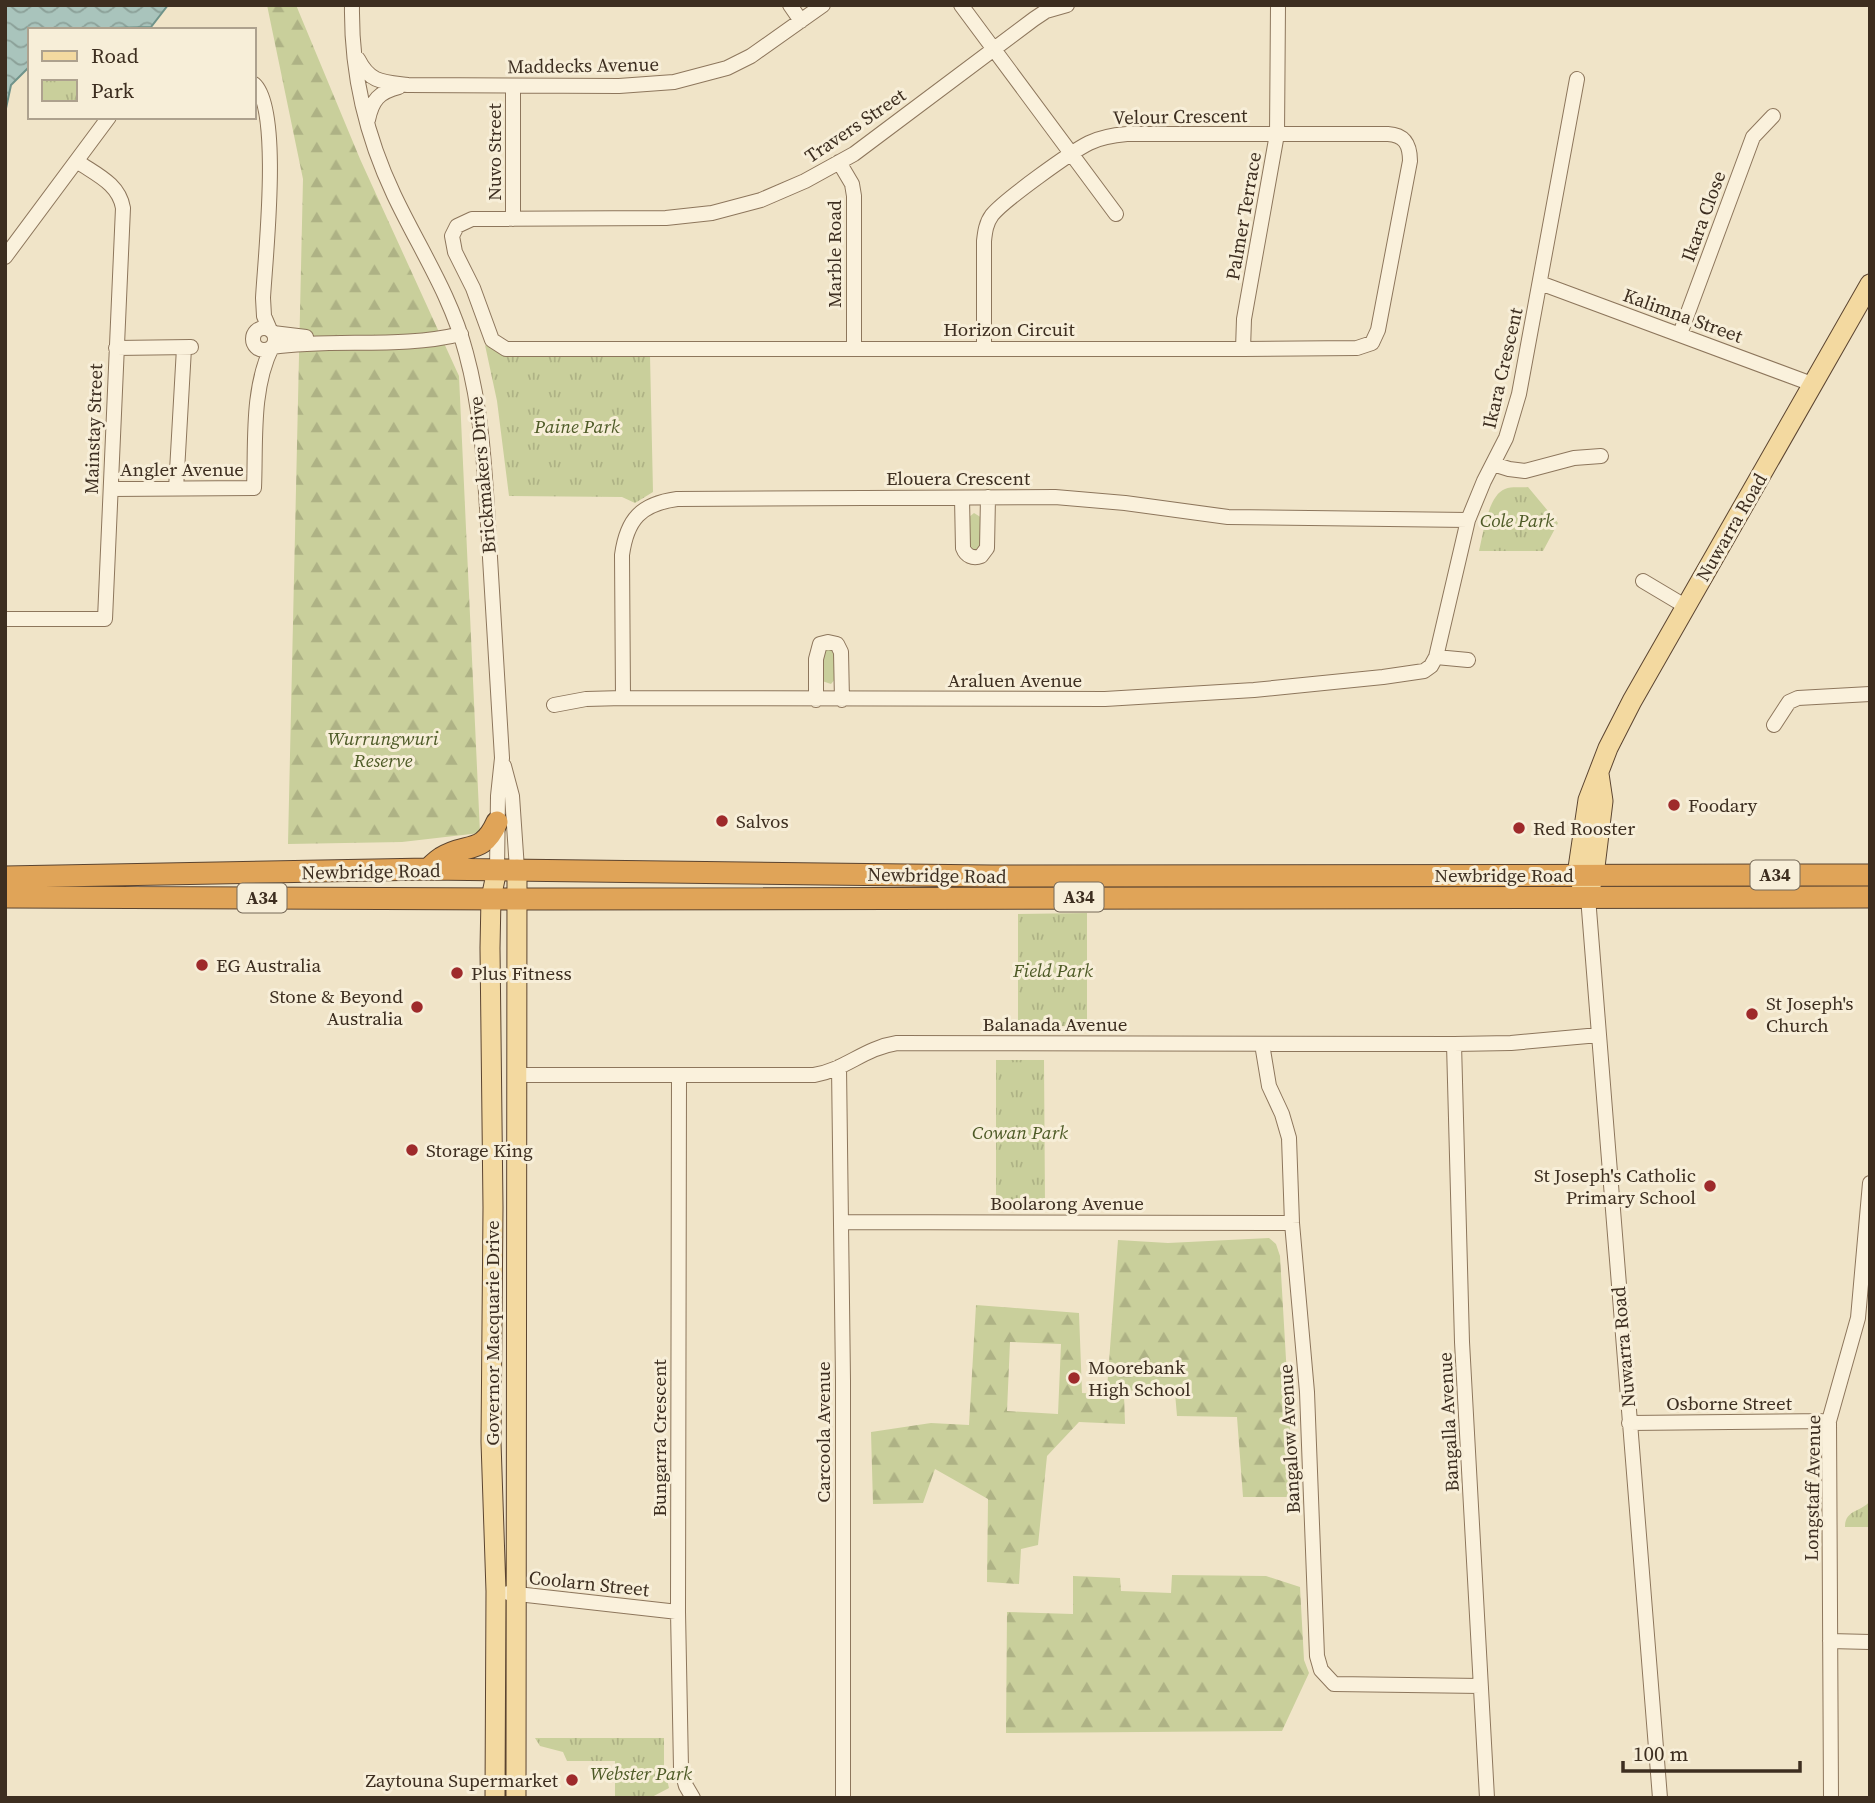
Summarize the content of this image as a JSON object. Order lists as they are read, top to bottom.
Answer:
{
  "streets": {
    "highway": ["Newbridge Road", "A34"],
    "main road": ["Brickmakers Drive", "Nuwarra Road", "Governor Macquarie Drive"],
    "street": [
      "Maddecks Avenue",
      "Velour Crescent",
      "Travers Street",
      "Nuvo Street",
      "Palmer Terrace",
      "Ikara Close",
      "Marble Road",
      "Kalimna Street",
      "Horizon Circuit",
      "Ikara Crescent",
      "Mainstay Street",
      "Angler Avenue",
      "Elouera Crescent",
      "Araluen Avenue",
      "Balanada Avenue",
      "Boolarong Avenue",
      "Osborne Street",
      "Bangalla Avenue",
      "Carcoola Avenue",
      "Bungarra Crescent",
      "Bangalow Avenue",
      "Longstaff Avenue",
      "Coolarn Street"
    ]
  },
  "crossings": [
    ["Maddecks Avenue", "Nuvo Street"],
    ["Maddecks Avenue", "Brickmakers Drive"],
    ["Velour Crescent", "Palmer Terrace"],
    ["Velour Crescent", "Horizon Circuit"],
    ["Travers Street", "Nuvo Street"],
    ["Travers Street", "Marble Road"],
    ["Travers Street", "Horizon Circuit"],
    ["Nuvo Street", "Horizon Circuit"],
    ["Palmer Terrace", "Horizon Circuit"],
    ["Ikara Close", "Kalimna Street"],
    ["Marble Road", "Horizon Circuit"],
    ["Kalimna Street", "Ikara Crescent"],
    ["Kalimna Street", "Nuwarra Road"],
    ["Ikara Crescent", "Elouera Crescent"],
    ["Ikara Crescent", "Araluen Avenue"],
    ["Mainstay Street", "Angler Avenue"],
    ["Brickmakers Drive", "Newbridge Road"],
    ["Brickmakers Drive", "Governor Macquarie Drive"],
    ["Elouera Crescent", "Araluen Avenue"],
    ["Nuwarra Road", "Newbridge Road"],
    ["Nuwarra Road", "Balanada Avenue"],
    ["Nuwarra Road", "Osborne Street"],
    ["Newbridge Road", "Governor Macquarie Drive"],
    ["Balanada Avenue", "Governor Macquarie Drive"],
    ["Balanada Avenue", "Bangalla Avenue"],
    ["Balanada Avenue", "Carcoola Avenue"],
    ["Balanada Avenue", "Bungarra Crescent"],
    ["Balanada Avenue", "Bangalow Avenue"],
    ["Boolarong Avenue", "Carcoola Avenue"],
    ["Boolarong Avenue", "Bangalow Avenue"],
    ["Governor Macquarie Drive", "Coolarn Street"],
    ["Osborne Street", "Longstaff Avenue"],
    ["Bangalla Avenue", "Bangalow Avenue"],
    ["Bungarra Crescent", "Coolarn Street"]
  ],
  "parks": [
    "Paine Park",
    "Cole Park",
    "Wurrungwuri Reserve",
    "Field Park",
    "Cowan Park",
    "Webster Park"
  ],
  "places": [
    "Foodary",
    "Salvos",
    "Red Rooster",
    "EG Australia",
    "Plus Fitness",
    "Stone & Beyond Australia",
    "St Joseph's Church",
    "Storage King",
    "St Joseph's Catholic Primary School",
    "Moorebank High School",
    "Zaytouna Supermarket"
  ],
  "legend": ["Road", "Park"],
  "scale_bar": "100 m"
}
